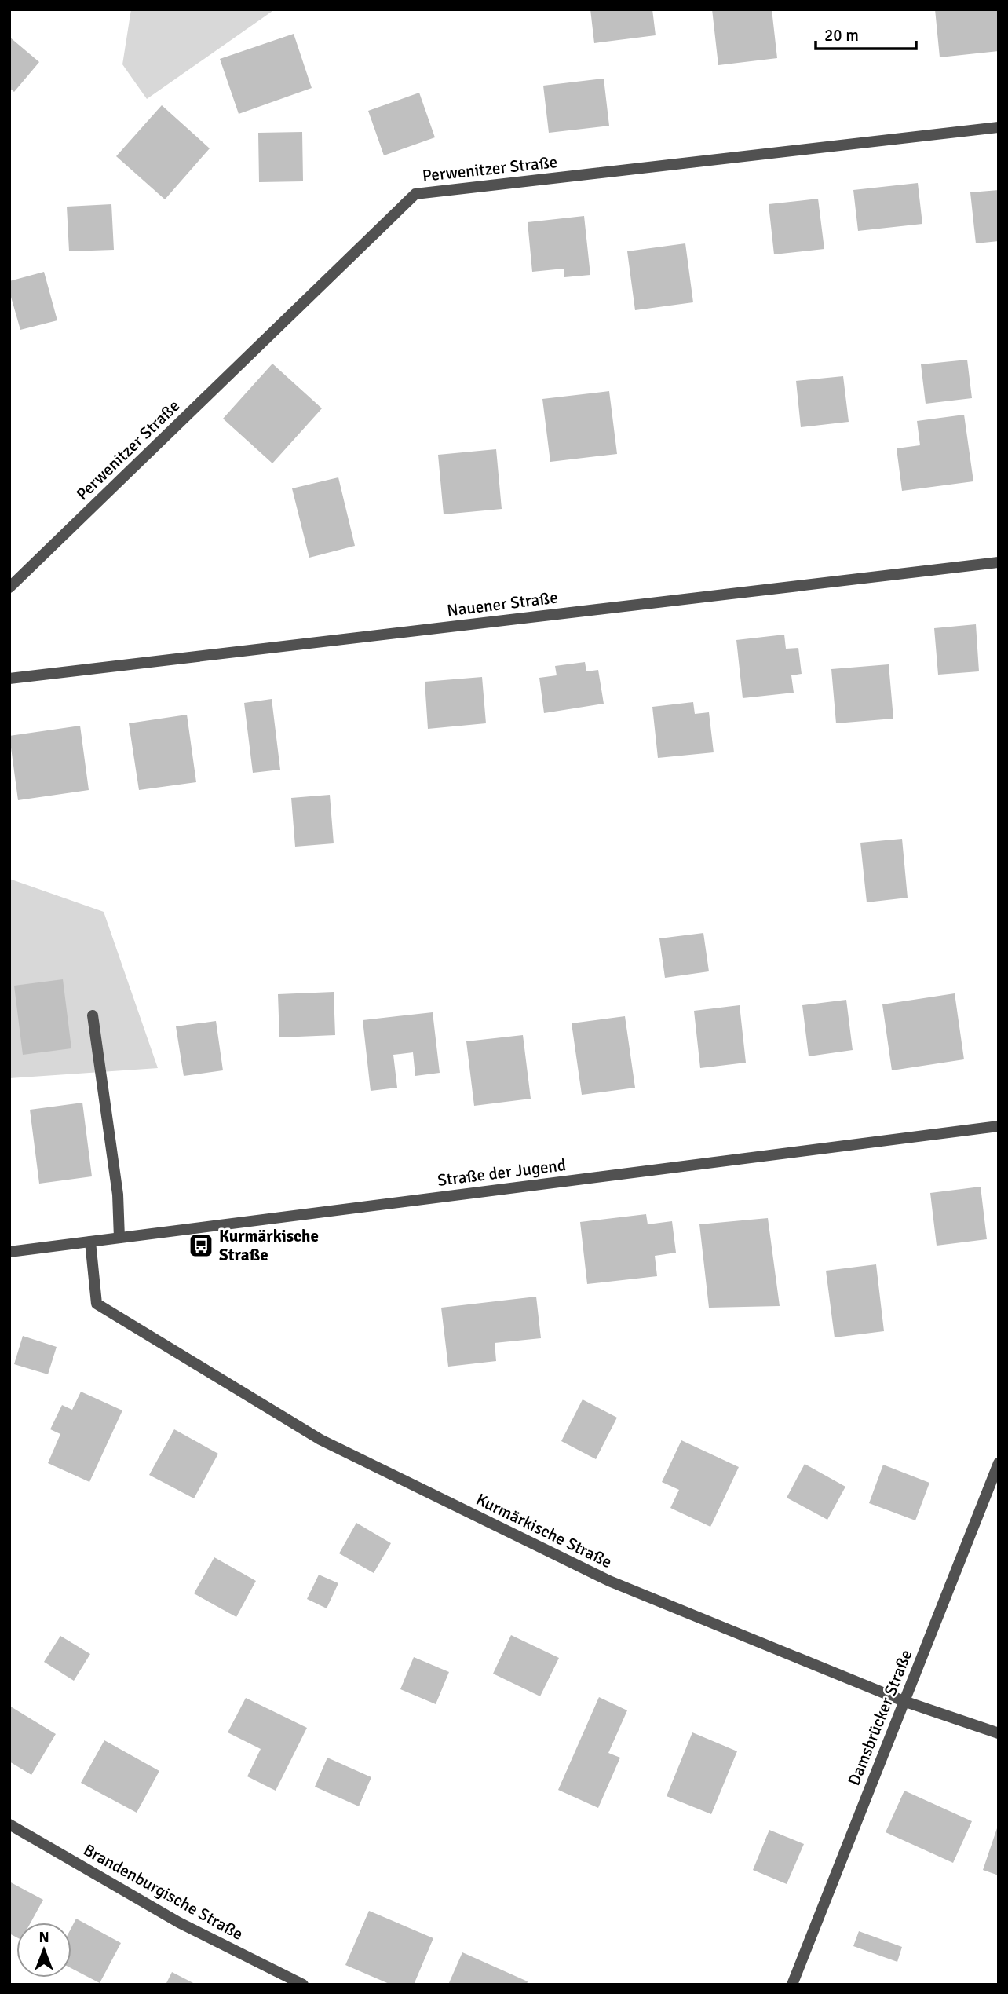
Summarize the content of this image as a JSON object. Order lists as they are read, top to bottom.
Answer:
{
  "streets": {
    "street": [
      "Perwenitzer Straße",
      "Nauener Straße",
      "Straße der Jugend",
      "Kurmärkische Straße",
      "Damsbrücker Straße",
      "Brandenburgische Straße"
    ]
  },
  "crossings": [
    ["Straße der Jugend", "Kurmärkische Straße"],
    ["Kurmärkische Straße", "Damsbrücker Straße"]
  ],
  "places": {
    "bus stop": ["Kurmärkische Straße"]
  },
  "scale_bar": "20 m",
  "north": "top"
}
